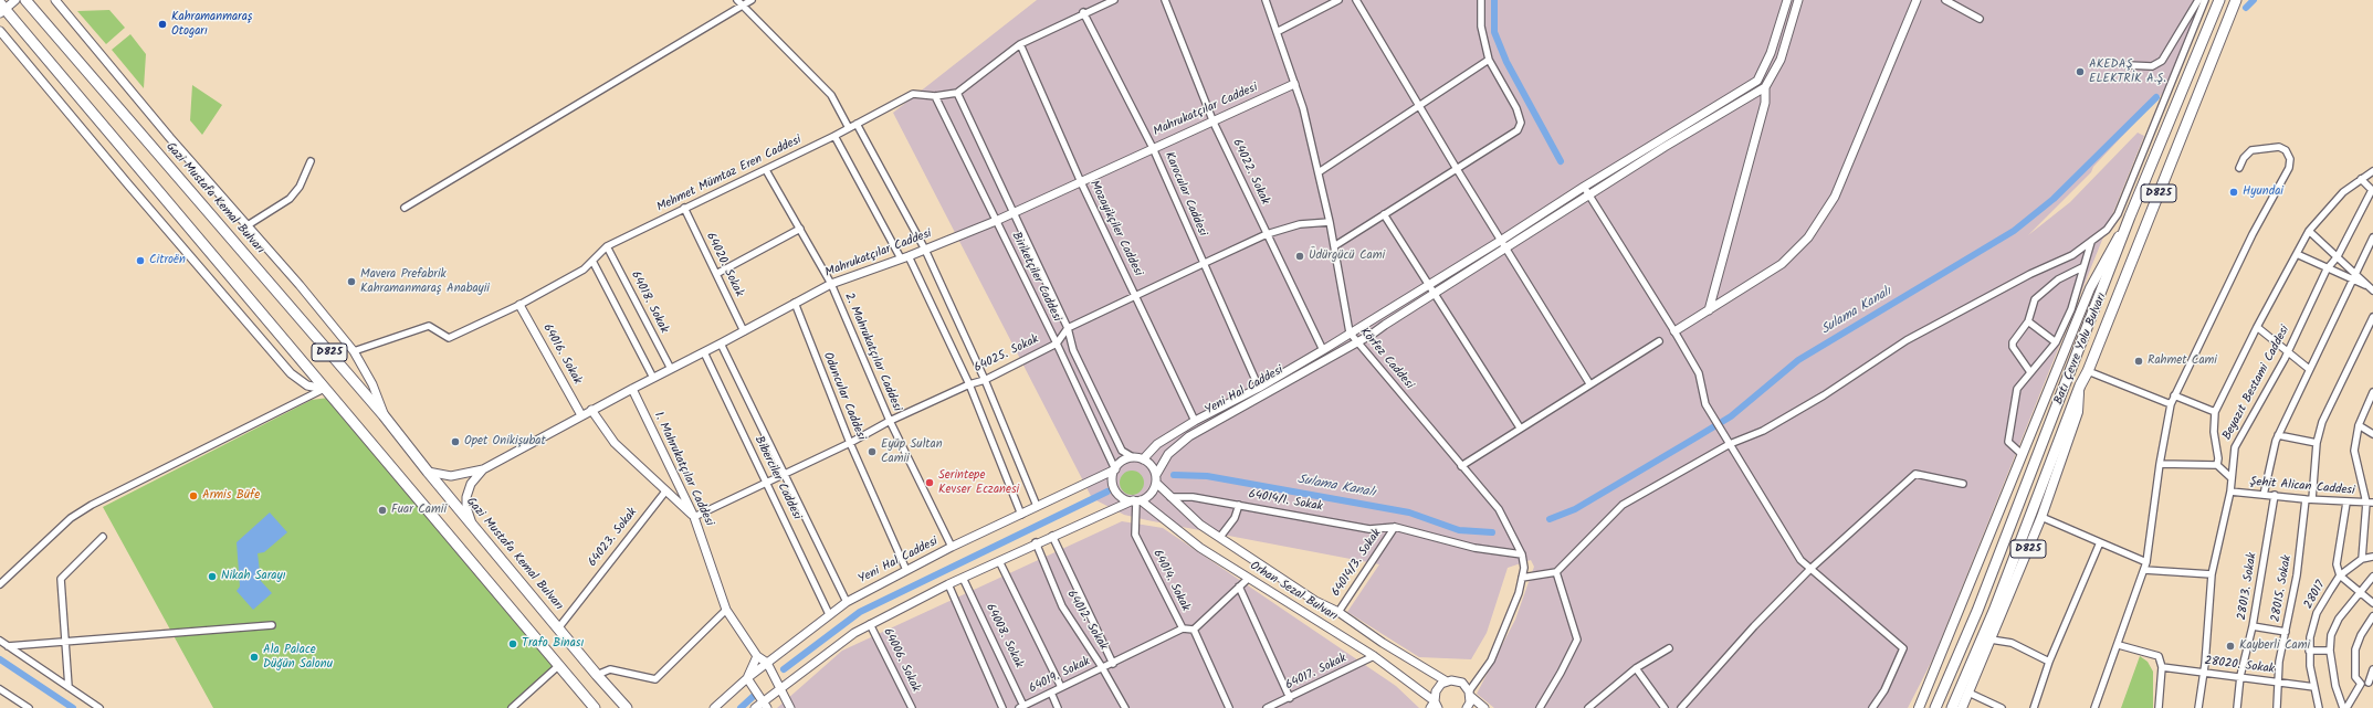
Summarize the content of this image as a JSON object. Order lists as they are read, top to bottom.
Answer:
{
  "streets": {
    "highway": ["D825", "Gazi Mustafa Kemal Bulvarı", "Batı Çevre Yolu Bulvarı"],
    "street": [
      "Mahrukatçılar Caddesi",
      "64022. Sokak",
      "Mehmet Mümtaz Eren Caddesi",
      "Karocular Caddesi",
      "Mozayikçiler Caddesi",
      "64020. Sokak",
      "Biriketçiler Caddesi",
      "64018. Sokak",
      "2. Mahrukatçılar Caddesi",
      "64016. Sokak",
      "64025. Sokak",
      "Körfez Caddesi",
      "Beyazıt Bestami Caddesi",
      "Yeni Hal Caddesi",
      "Oduncular Caddesi",
      "1. Mahrukatçılar Caddesi",
      "Biberciler Caddesi",
      "Şehit Alican Caddesi",
      "64014/1. Sokak",
      "64023. Sokak",
      "64014/3. Sokak",
      "64014. Sokak",
      "28013. Sokak",
      "28015. Sokak",
      "Orhan Sezal Bulvarı",
      "28017",
      "64012. Sokak",
      "64008. Sokak",
      "64006. Sokak",
      "28020. Sokak",
      "64017. Sokak",
      "64019. Sokak"
    ]
  },
  "crossings": [
    ["Mahrukatçılar Caddesi", "64022. Sokak"],
    ["Mahrukatçılar Caddesi", "Karocular Caddesi"],
    ["Mahrukatçılar Caddesi", "Gazi Mustafa Kemal Bulvarı"],
    ["Mahrukatçılar Caddesi", "Mozayikçiler Caddesi"],
    ["Mahrukatçılar Caddesi", "64020. Sokak"],
    ["Mahrukatçılar Caddesi", "Biriketçiler Caddesi"],
    ["Mahrukatçılar Caddesi", "64018. Sokak"],
    ["Mahrukatçılar Caddesi", "2. Mahrukatçılar Caddesi"],
    ["Mahrukatçılar Caddesi", "64016. Sokak"],
    ["Mahrukatçılar Caddesi", "Körfez Caddesi"],
    ["Mahrukatçılar Caddesi", "Oduncular Caddesi"],
    ["Mahrukatçılar Caddesi", "1. Mahrukatçılar Caddesi"],
    ["Mahrukatçılar Caddesi", "Biberciler Caddesi"],
    ["64022. Sokak", "64025. Sokak"],
    ["64022. Sokak", "Yeni Hal Caddesi"],
    ["Mehmet Mümtaz Eren Caddesi", "Karocular Caddesi"],
    ["Mehmet Mümtaz Eren Caddesi", "Gazi Mustafa Kemal Bulvarı"],
    ["Mehmet Mümtaz Eren Caddesi", "Mozayikçiler Caddesi"],
    ["Mehmet Mümtaz Eren Caddesi", "64020. Sokak"],
    ["Mehmet Mümtaz Eren Caddesi", "Biriketçiler Caddesi"],
    ["Mehmet Mümtaz Eren Caddesi", "64018. Sokak"],
    ["Mehmet Mümtaz Eren Caddesi", "2. Mahrukatçılar Caddesi"],
    ["Mehmet Mümtaz Eren Caddesi", "64016. Sokak"],
    ["D825", "Batı Çevre Yolu Bulvarı"],
    ["Karocular Caddesi", "64025. Sokak"],
    ["Karocular Caddesi", "Yeni Hal Caddesi"],
    ["Gazi Mustafa Kemal Bulvarı", "64023. Sokak"],
    ["Mozayikçiler Caddesi", "64025. Sokak"],
    ["Mozayikçiler Caddesi", "Yeni Hal Caddesi"],
    ["Biriketçiler Caddesi", "64025. Sokak"],
    ["Biriketçiler Caddesi", "Yeni Hal Caddesi"],
    ["Biriketçiler Caddesi", "64014. Sokak"],
    ["Biriketçiler Caddesi", "Orhan Sezal Bulvarı"],
    ["2. Mahrukatçılar Caddesi", "64025. Sokak"],
    ["2. Mahrukatçılar Caddesi", "Yeni Hal Caddesi"],
    ["64025. Sokak", "Körfez Caddesi"],
    ["64025. Sokak", "Oduncular Caddesi"],
    ["64025. Sokak", "1. Mahrukatçılar Caddesi"],
    ["64025. Sokak", "Biberciler Caddesi"],
    ["Körfez Caddesi", "Yeni Hal Caddesi"],
    ["Körfez Caddesi", "64014/1. Sokak"],
    ["Körfez Caddesi", "Orhan Sezal Bulvarı"],
    ["Beyazıt Bestami Caddesi", "Şehit Alican Caddesi"],
    ["Beyazıt Bestami Caddesi", "28020. Sokak"],
    ["Yeni Hal Caddesi", "Oduncular Caddesi"],
    ["Yeni Hal Caddesi", "1. Mahrukatçılar Caddesi"],
    ["Yeni Hal Caddesi", "Biberciler Caddesi"],
    ["Yeni Hal Caddesi", "64014. Sokak"],
    ["Yeni Hal Caddesi", "Orhan Sezal Bulvarı"],
    ["Şehit Alican Caddesi", "28013. Sokak"],
    ["Şehit Alican Caddesi", "28015. Sokak"],
    ["64014/1. Sokak", "64014/3. Sokak"],
    ["64014/1. Sokak", "Orhan Sezal Bulvarı"],
    ["64014/3. Sokak", "Orhan Sezal Bulvarı"],
    ["64014. Sokak", "Orhan Sezal Bulvarı"],
    ["64014. Sokak", "64019. Sokak"],
    ["28013. Sokak", "28020. Sokak"],
    ["28015. Sokak", "28020. Sokak"],
    ["Orhan Sezal Bulvarı", "64017. Sokak"],
    ["28017", "28020. Sokak"],
    ["64012. Sokak", "64019. Sokak"],
    ["64008. Sokak", "64019. Sokak"]
  ],
  "water": ["Sulama Kanalı"],
  "places": [
    "Kahramanmaraş Otogarı",
    "AKEDAŞ ELEKTRİK A.Ş.",
    "Hyundai",
    "Üdürgücü Cami",
    "Citroën",
    "Mavera Prefabrik Kahramanmaraş Anabayii",
    "Rahmet Cami",
    "Opet Onikişubat",
    "Eyüp Sultan Camii",
    "Serintepe Kevser Eczanesi",
    "Armis Büfe",
    "Fuar Camii",
    "Nikah Sarayı",
    "Trafo Binası",
    "Kayberli Cami",
    "Ala Palace Düğün Salonu"
  ]
}
